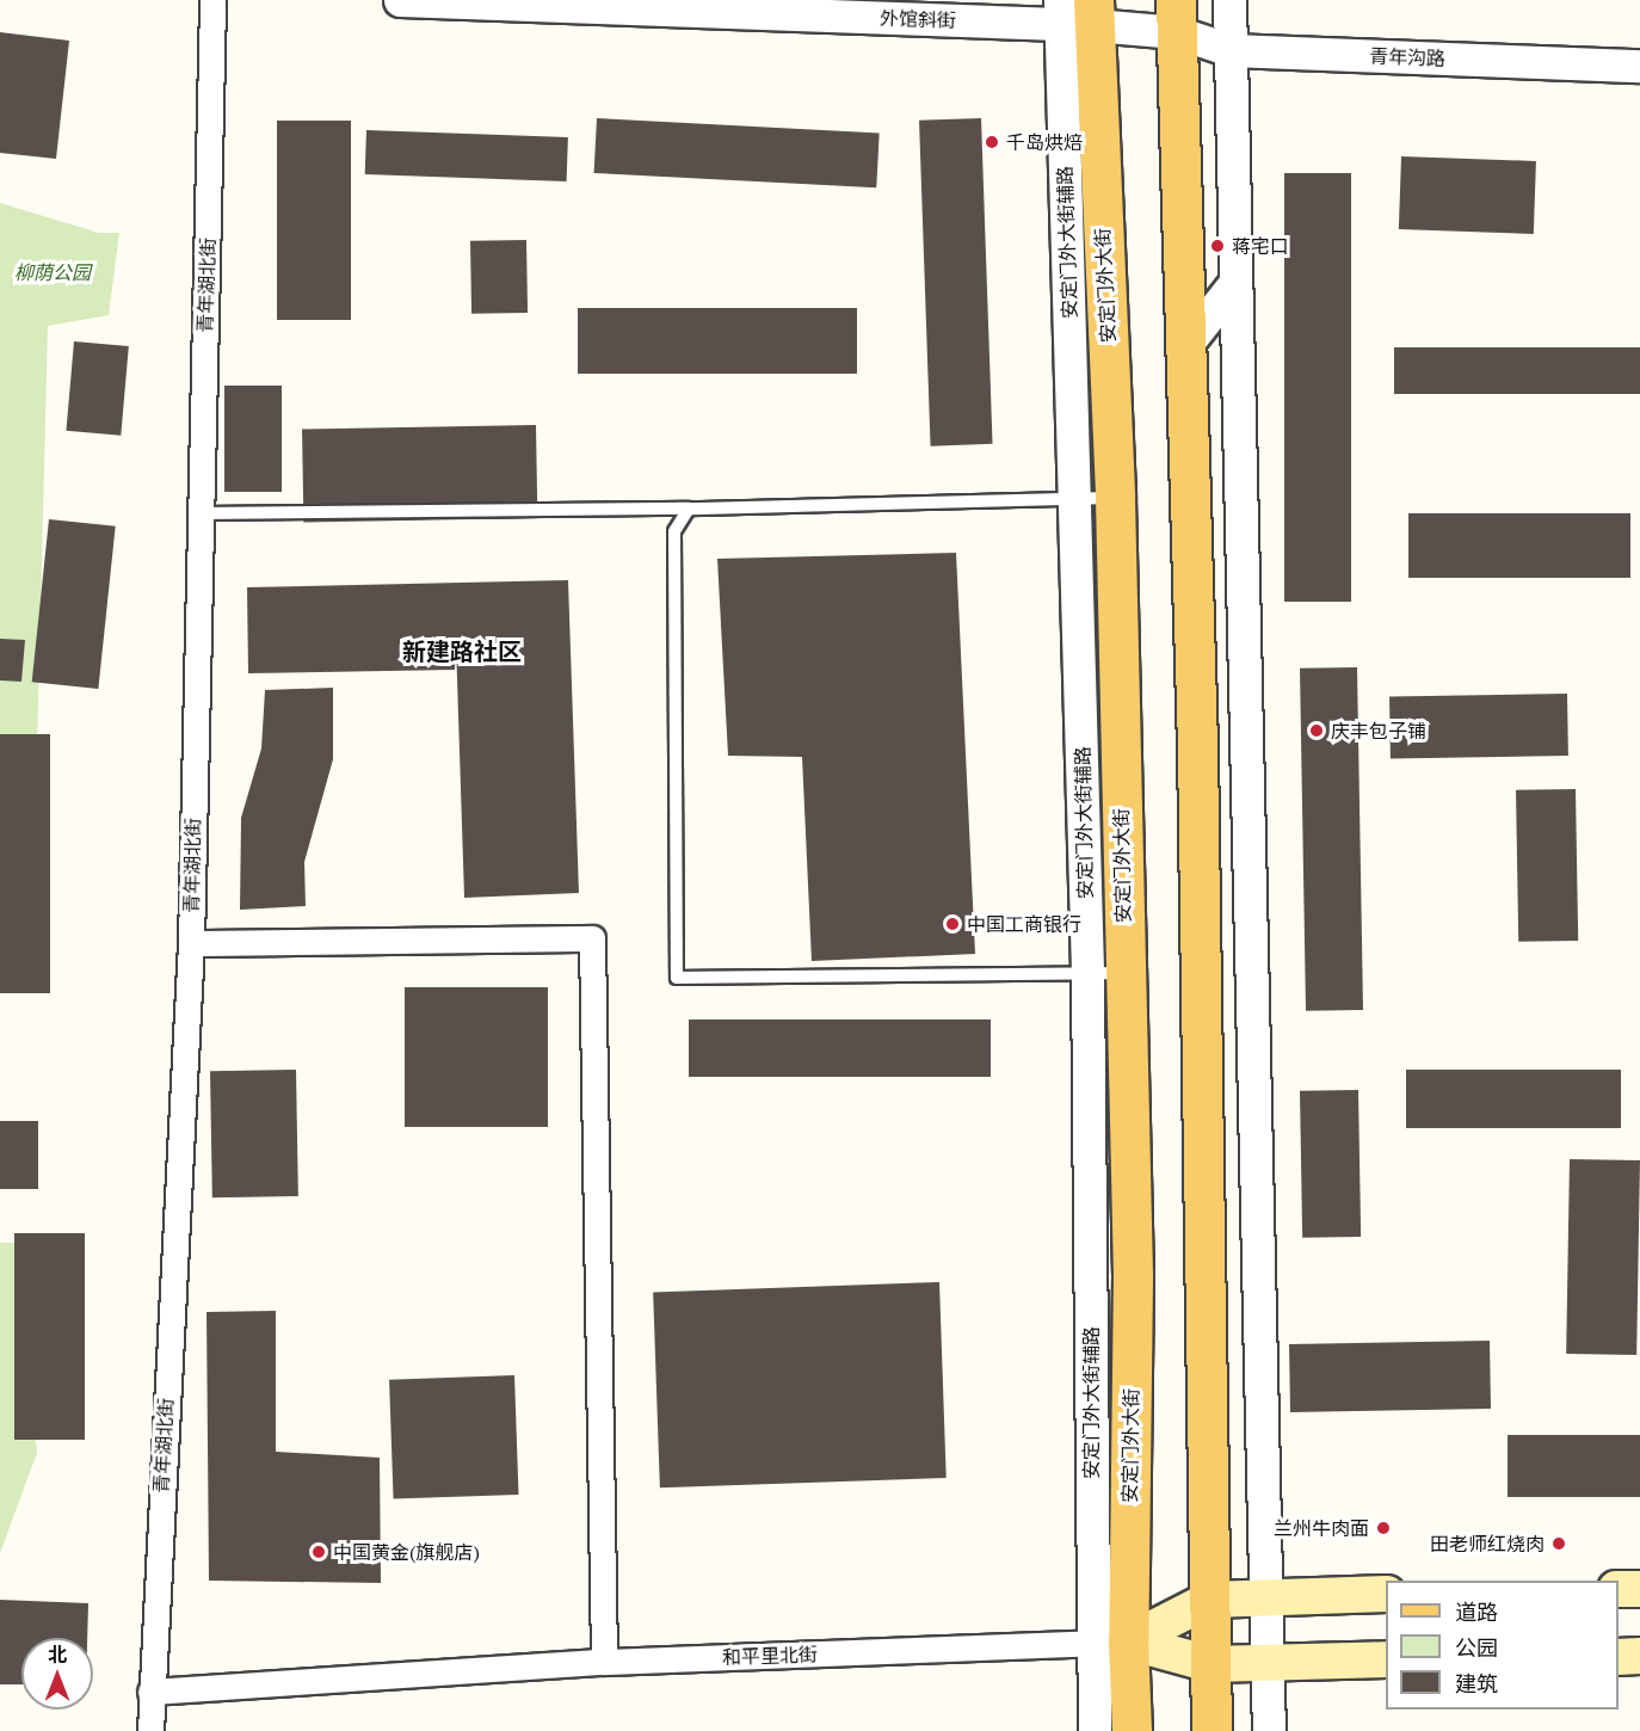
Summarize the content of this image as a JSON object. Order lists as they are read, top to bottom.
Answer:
{
  "streets": {
    "main road": ["安定门外大街", "和平里北街"],
    "street": [
      "外馆斜街",
      "青年沟路",
      "安定门外大街辅路",
      "青年湖北街"
    ]
  },
  "crossings": [
    ["外馆斜街", "青年沟路"],
    ["外馆斜街", "安定门外大街辅路"],
    ["外馆斜街", "安定门外大街"],
    ["安定门外大街辅路", "安定门外大街"],
    ["青年湖北街", "和平里北街"],
    ["安定门外大街", "和平里北街"]
  ],
  "districts": ["新建路社区"],
  "parks": ["柳荫公园"],
  "places": [
    "千岛烘焙",
    "蒋宅口",
    "庆丰包子铺",
    "中国工商银行",
    "兰州牛肉面",
    "田老师红烧肉",
    "中国黄金(旗舰店)"
  ],
  "legend": ["道路", "公园", "建筑"],
  "north": "top"
}
